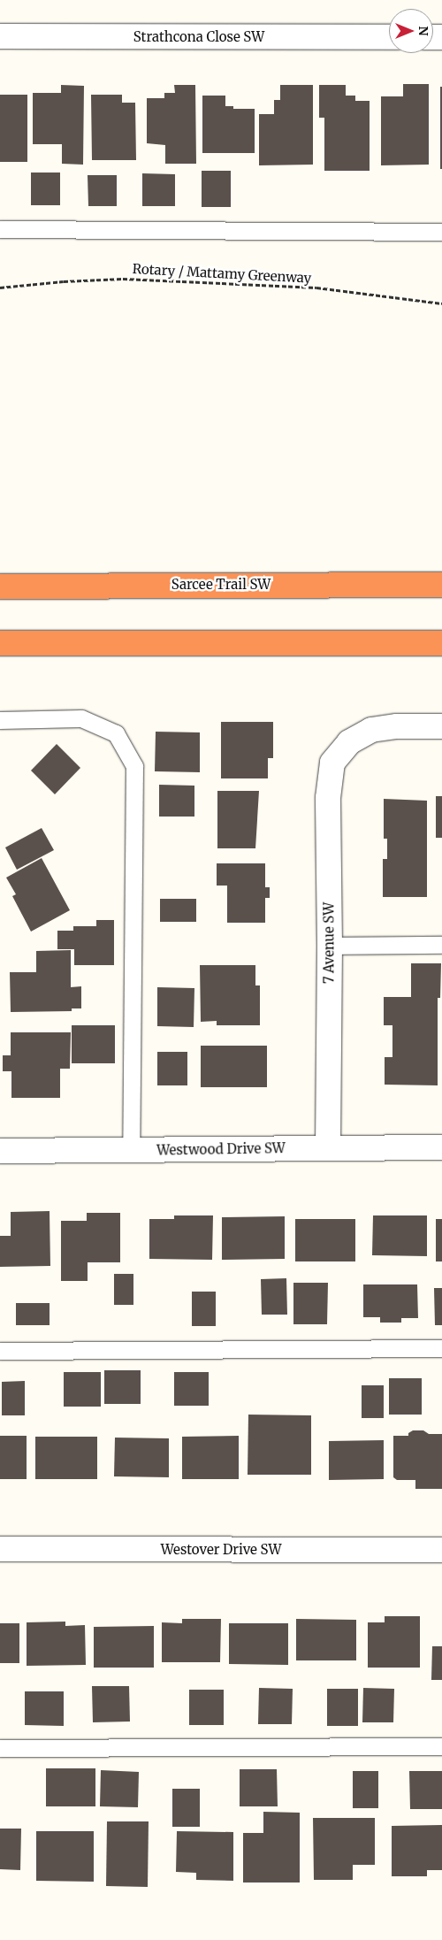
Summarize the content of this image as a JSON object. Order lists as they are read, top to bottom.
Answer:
{
  "streets": {
    "highway": ["Sarcee Trail SW"],
    "street": [
      "Strathcona Close SW",
      "7 Avenue SW",
      "Westwood Drive SW",
      "Westover Drive SW"
    ],
    "path": ["Rotary / Mattamy Greenway"]
  },
  "crossings": [
    ["7 Avenue SW", "Westwood Drive SW"]
  ],
  "north": "right"
}
